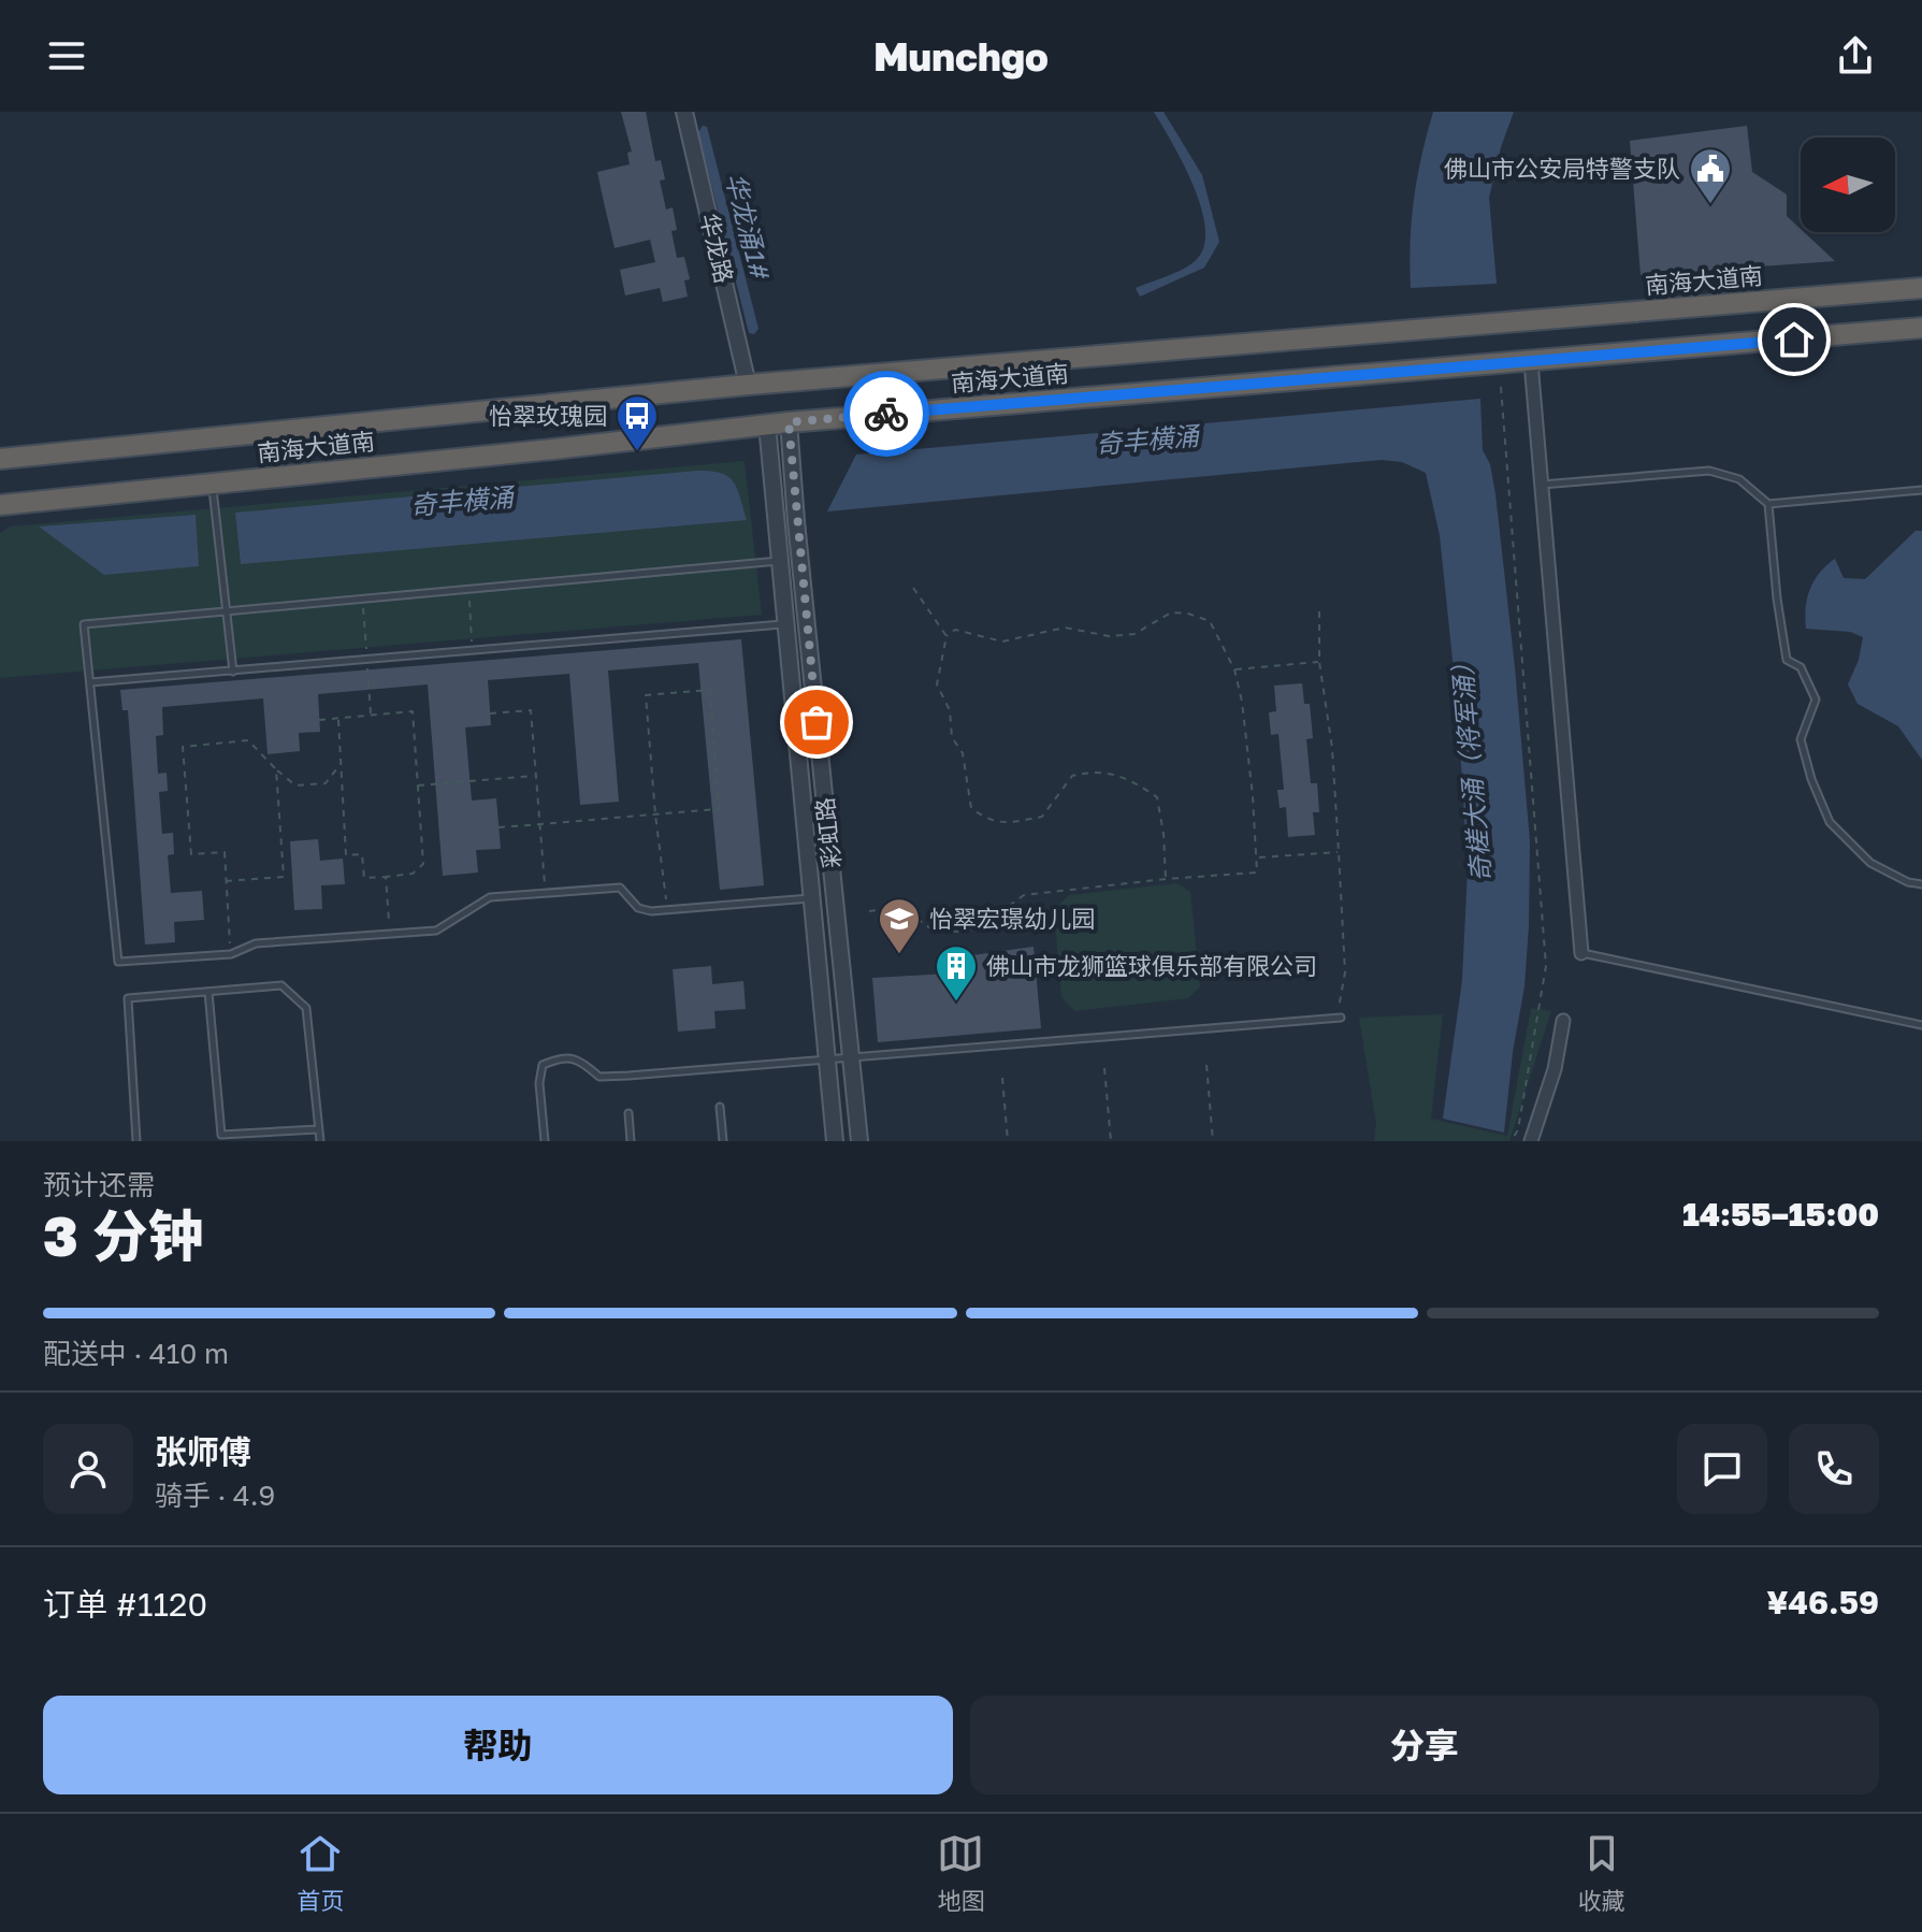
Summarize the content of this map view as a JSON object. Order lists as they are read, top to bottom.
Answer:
{
  "streets": {
    "highway": ["南海大道南"],
    "street": ["华龙路", "彩虹路"]
  },
  "crossings": [
    ["华龙路", "南海大道南"],
    ["南海大道南", "彩虹路"]
  ],
  "water": ["华龙涌1#", "奇丰横涌", "奇槎大涌（将军涌）"],
  "places": {
    "public building": ["佛山市公安局特警支队"],
    "bus stop": ["怡翠玫瑰园"],
    "school or university": ["怡翠宏璟幼儿园"],
    "building": ["佛山市龙狮篮球俱乐部有限公司"]
  },
  "north": "left",
  "page": {
    "header": "Munchgo",
    "heading": ["3 分钟", "预计还需", "14:55–15:00"],
    "panel": [
      "张师傅",
      "骑手 · 4.9",
      "订单 #1120",
      "¥46.59"
    ],
    "bar": "配送中 · 410 m",
    "buttons": ["帮助", "分享"],
    "tabs": ["首页", "地图", "收藏"]
  }
}
